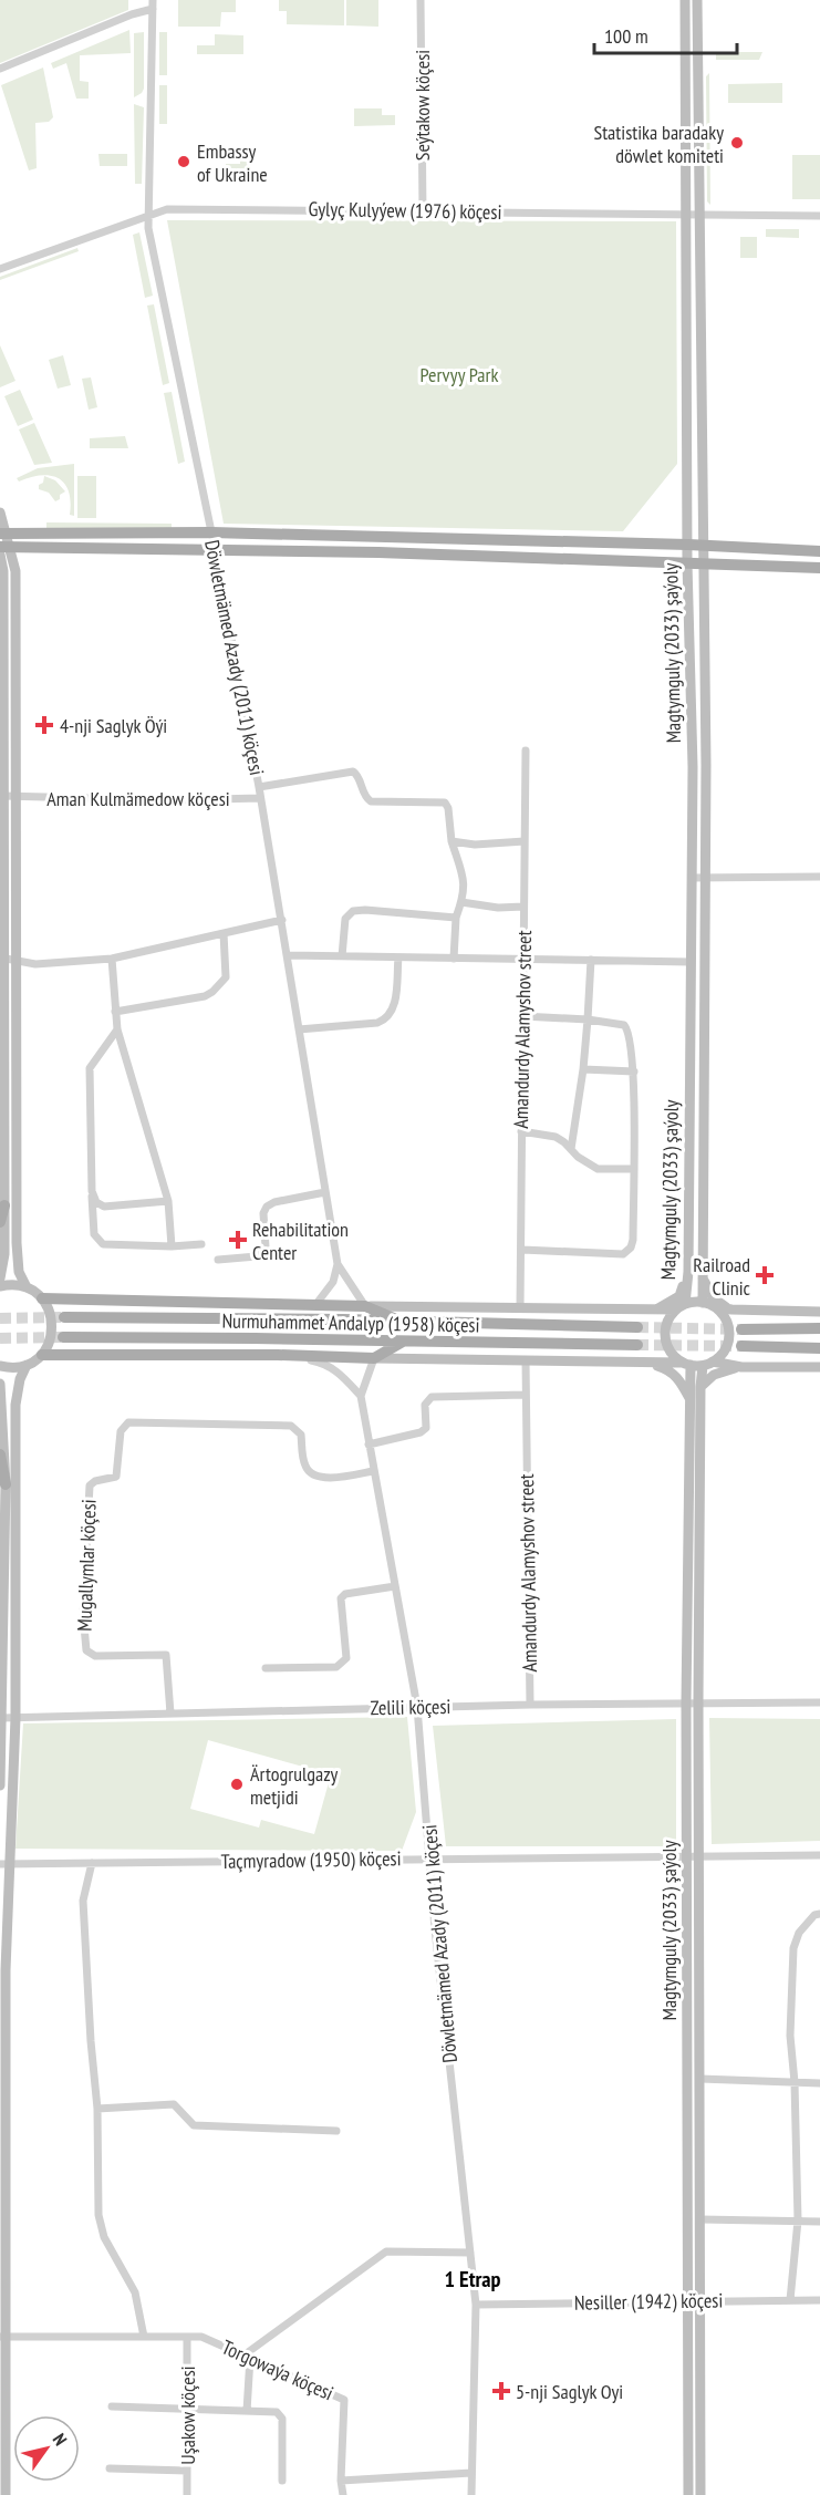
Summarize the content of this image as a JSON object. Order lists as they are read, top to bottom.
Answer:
{
  "streets": {
    "main road": ["Magtymguly (2033) şaýoly", "Nurmuhammet Andalyp (1958) köçesi"],
    "street": [
      "Seýtakow köçesi",
      "Gylyç Kulyýew (1976) köçesi",
      "Döwletmämed Azady (2011) köçesi",
      "Aman Kulmämedow köçesi",
      "Amandurdy Alamyshov street",
      "Mugallymlar köçesi",
      "Zelili köçesi",
      "Taçmyradow (1950) köçesi",
      "Nesiller (1942) köçesi",
      "Torgowaýa köçesi",
      "Uşakow köçesi"
    ]
  },
  "crossings": [
    ["Seýtakow köçesi", "Gylyç Kulyýew (1976) köçesi"],
    ["Gylyç Kulyýew (1976) köçesi", "Magtymguly (2033) şaýoly"],
    ["Gylyç Kulyýew (1976) köçesi", "Döwletmämed Azady (2011) köçesi"],
    ["Magtymguly (2033) şaýoly", "Zelili köçesi"],
    ["Magtymguly (2033) şaýoly", "Taçmyradow (1950) köçesi"],
    ["Magtymguly (2033) şaýoly", "Nesiller (1942) köçesi"],
    ["Döwletmämed Azady (2011) köçesi", "Aman Kulmämedow köçesi"],
    ["Döwletmämed Azady (2011) köçesi", "Nurmuhammet Andalyp (1958) köçesi"],
    ["Döwletmämed Azady (2011) köçesi", "Mugallymlar köçesi"],
    ["Döwletmämed Azady (2011) köçesi", "Zelili köçesi"],
    ["Döwletmämed Azady (2011) köçesi", "Taçmyradow (1950) köçesi"],
    ["Döwletmämed Azady (2011) köçesi", "Nesiller (1942) köçesi"],
    ["Amandurdy Alamyshov street", "Zelili köçesi"],
    ["Mugallymlar köçesi", "Zelili köçesi"],
    ["Torgowaýa köçesi", "Uşakow köçesi"]
  ],
  "districts": ["1 Etrap"],
  "parks": ["Pervyy Park"],
  "places": {
    "other": ["Statistika baradaky döwlet komiteti", "Embassy of Ukraine", "Ärtogrulgazy metjidi"],
    "health": [
      "4-nji Saglyk Öýi",
      "Rehabilitation Center",
      "Railroad Clinic",
      "5-nji Saglyk Oyi"
    ]
  },
  "scale_bar": "100 m",
  "north": "top right"
}
